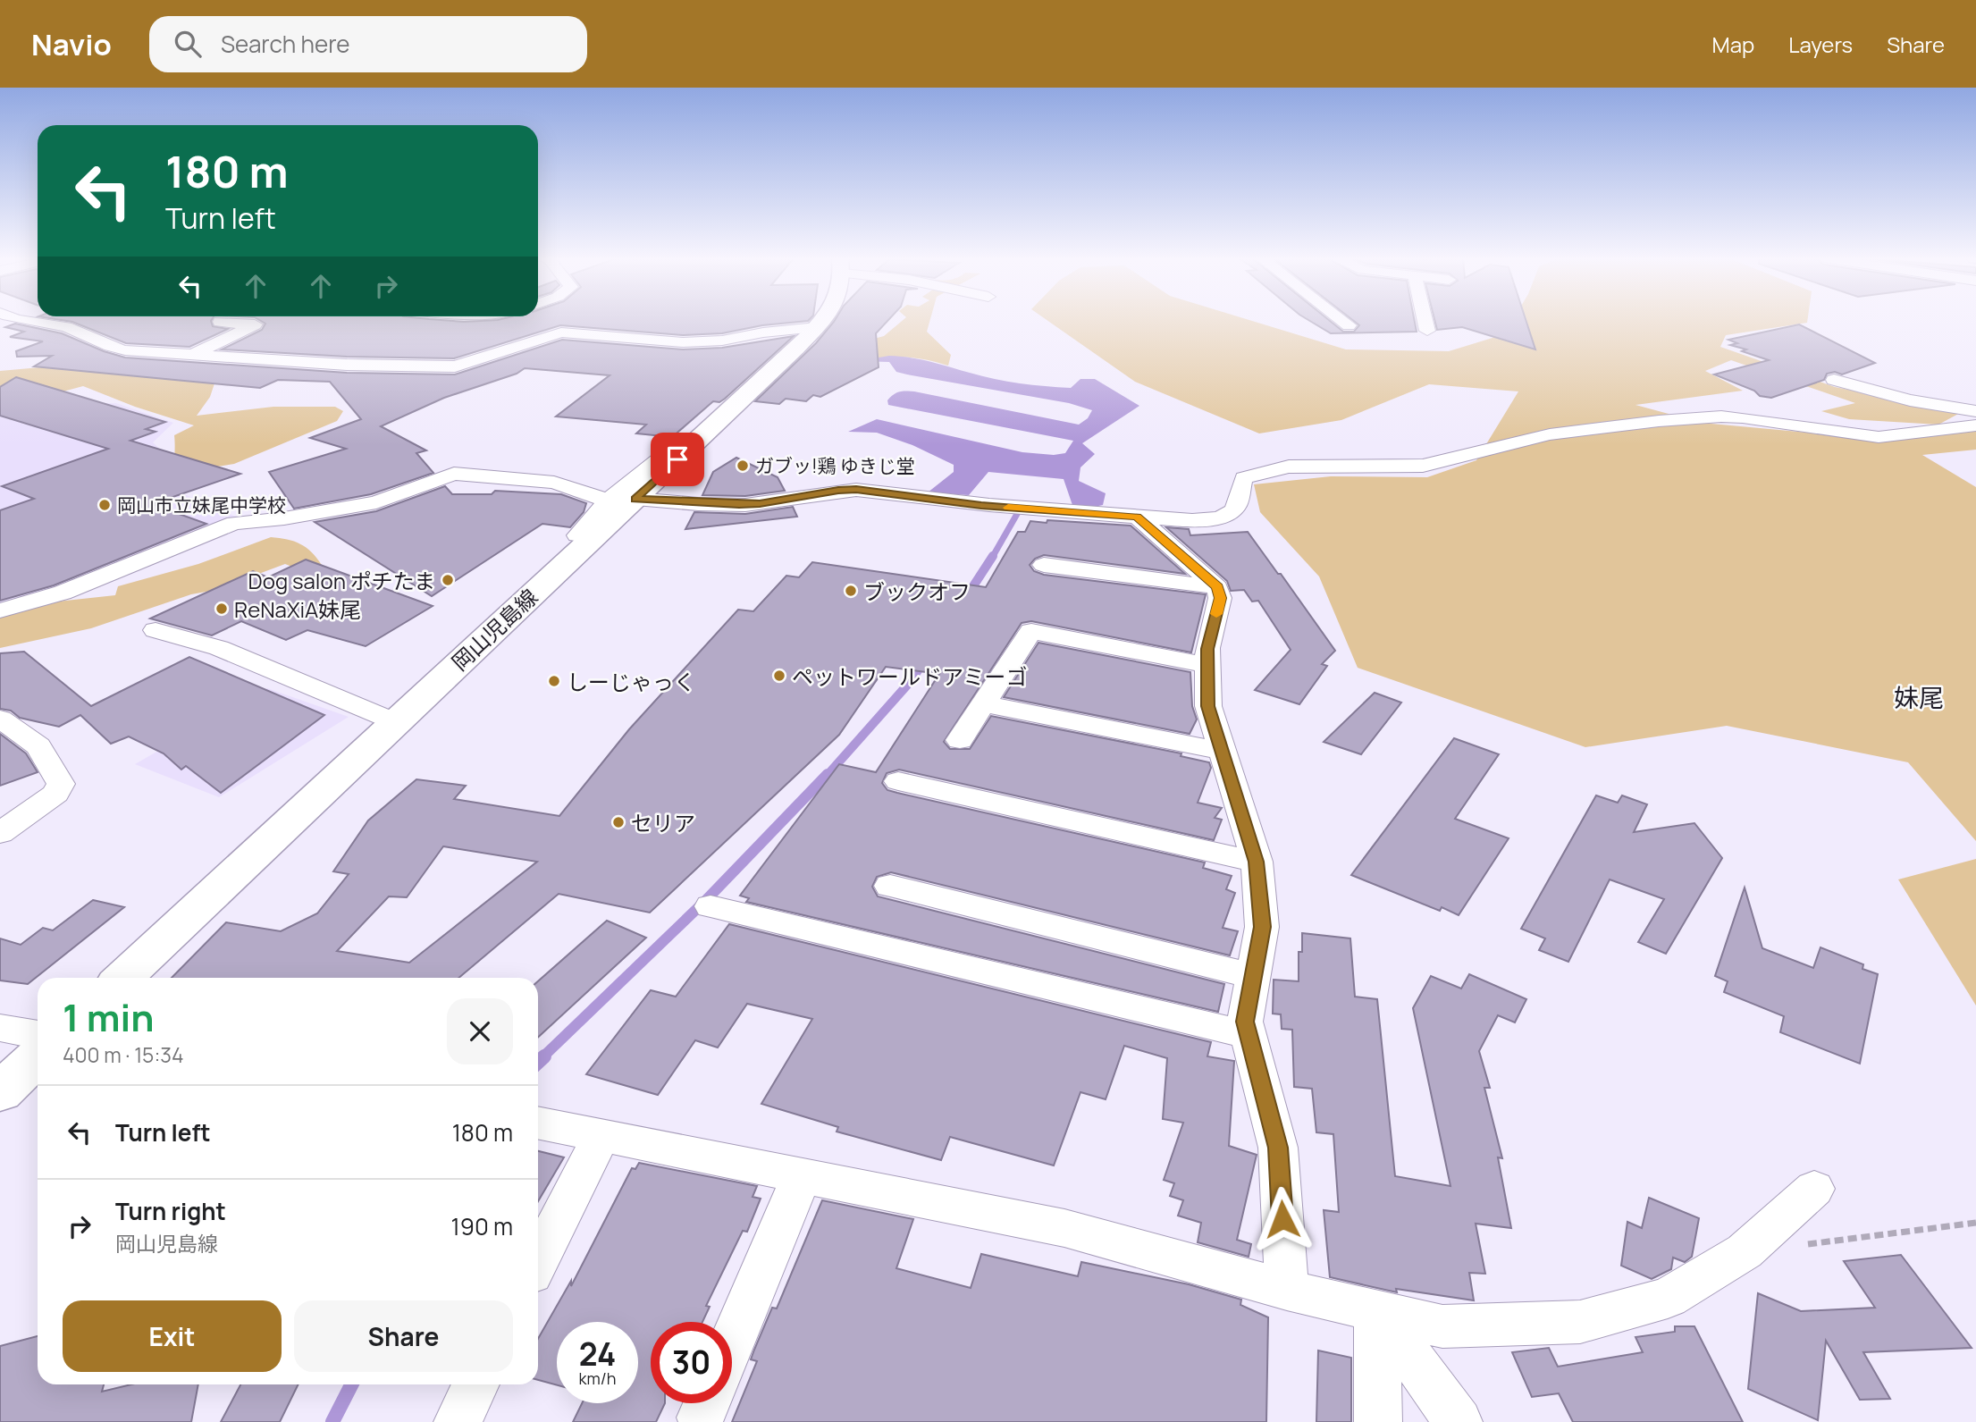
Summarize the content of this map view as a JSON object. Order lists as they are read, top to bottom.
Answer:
{
  "streets": {
    "main road": ["岡山児島線"]
  },
  "districts": ["妹尾"],
  "places": [
    "ガブッ!鶏 ゆきじ堂",
    "岡山市立妹尾中学校",
    "Dog salon ポチたま",
    "ブックオフ",
    "ReNaXiA妹尾",
    "ペットワールドアミーゴ",
    "しーじゃっく",
    "セリア"
  ],
  "page": {
    "header": "Navio",
    "search": "Search here",
    "nav": ["Map", "Layers", "Share"],
    "turn": ["180 m", "Turn left"],
    "heading": ["1 min", "400 m · 15:34"],
    "list": [
      {
        "name": "Turn left",
        "value": "180 m"
      },
      {
        "name": "Turn right",
        "note": "岡山児島線",
        "value": "190 m"
      }
    ],
    "buttons": ["Exit", "Share"],
    "speed": "24 km/h",
    "limit": "30"
  }
}
